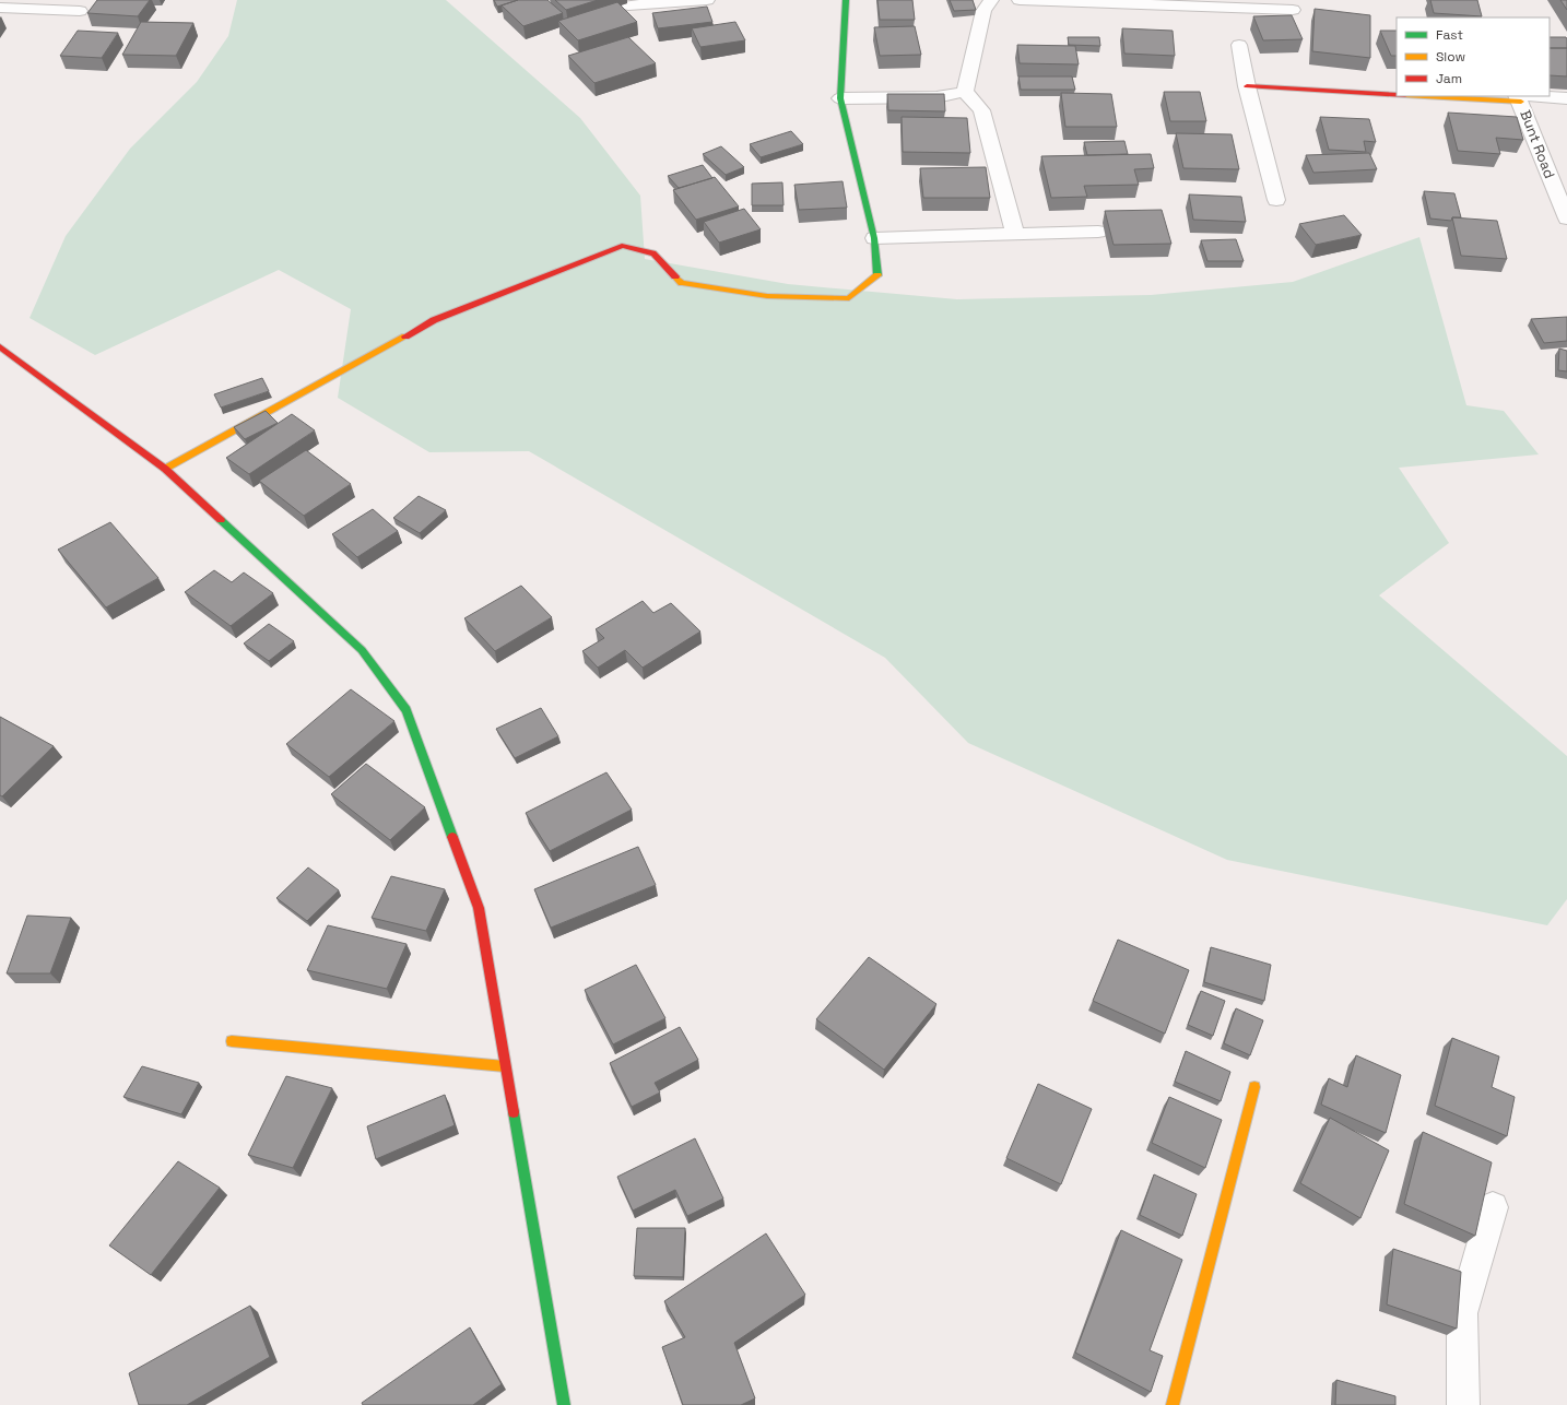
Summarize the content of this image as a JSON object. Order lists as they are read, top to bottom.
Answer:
{
  "streets": {
    "street": ["Bunt Road"]
  },
  "legend": ["Fast", "Slow", "Jam"]
}
